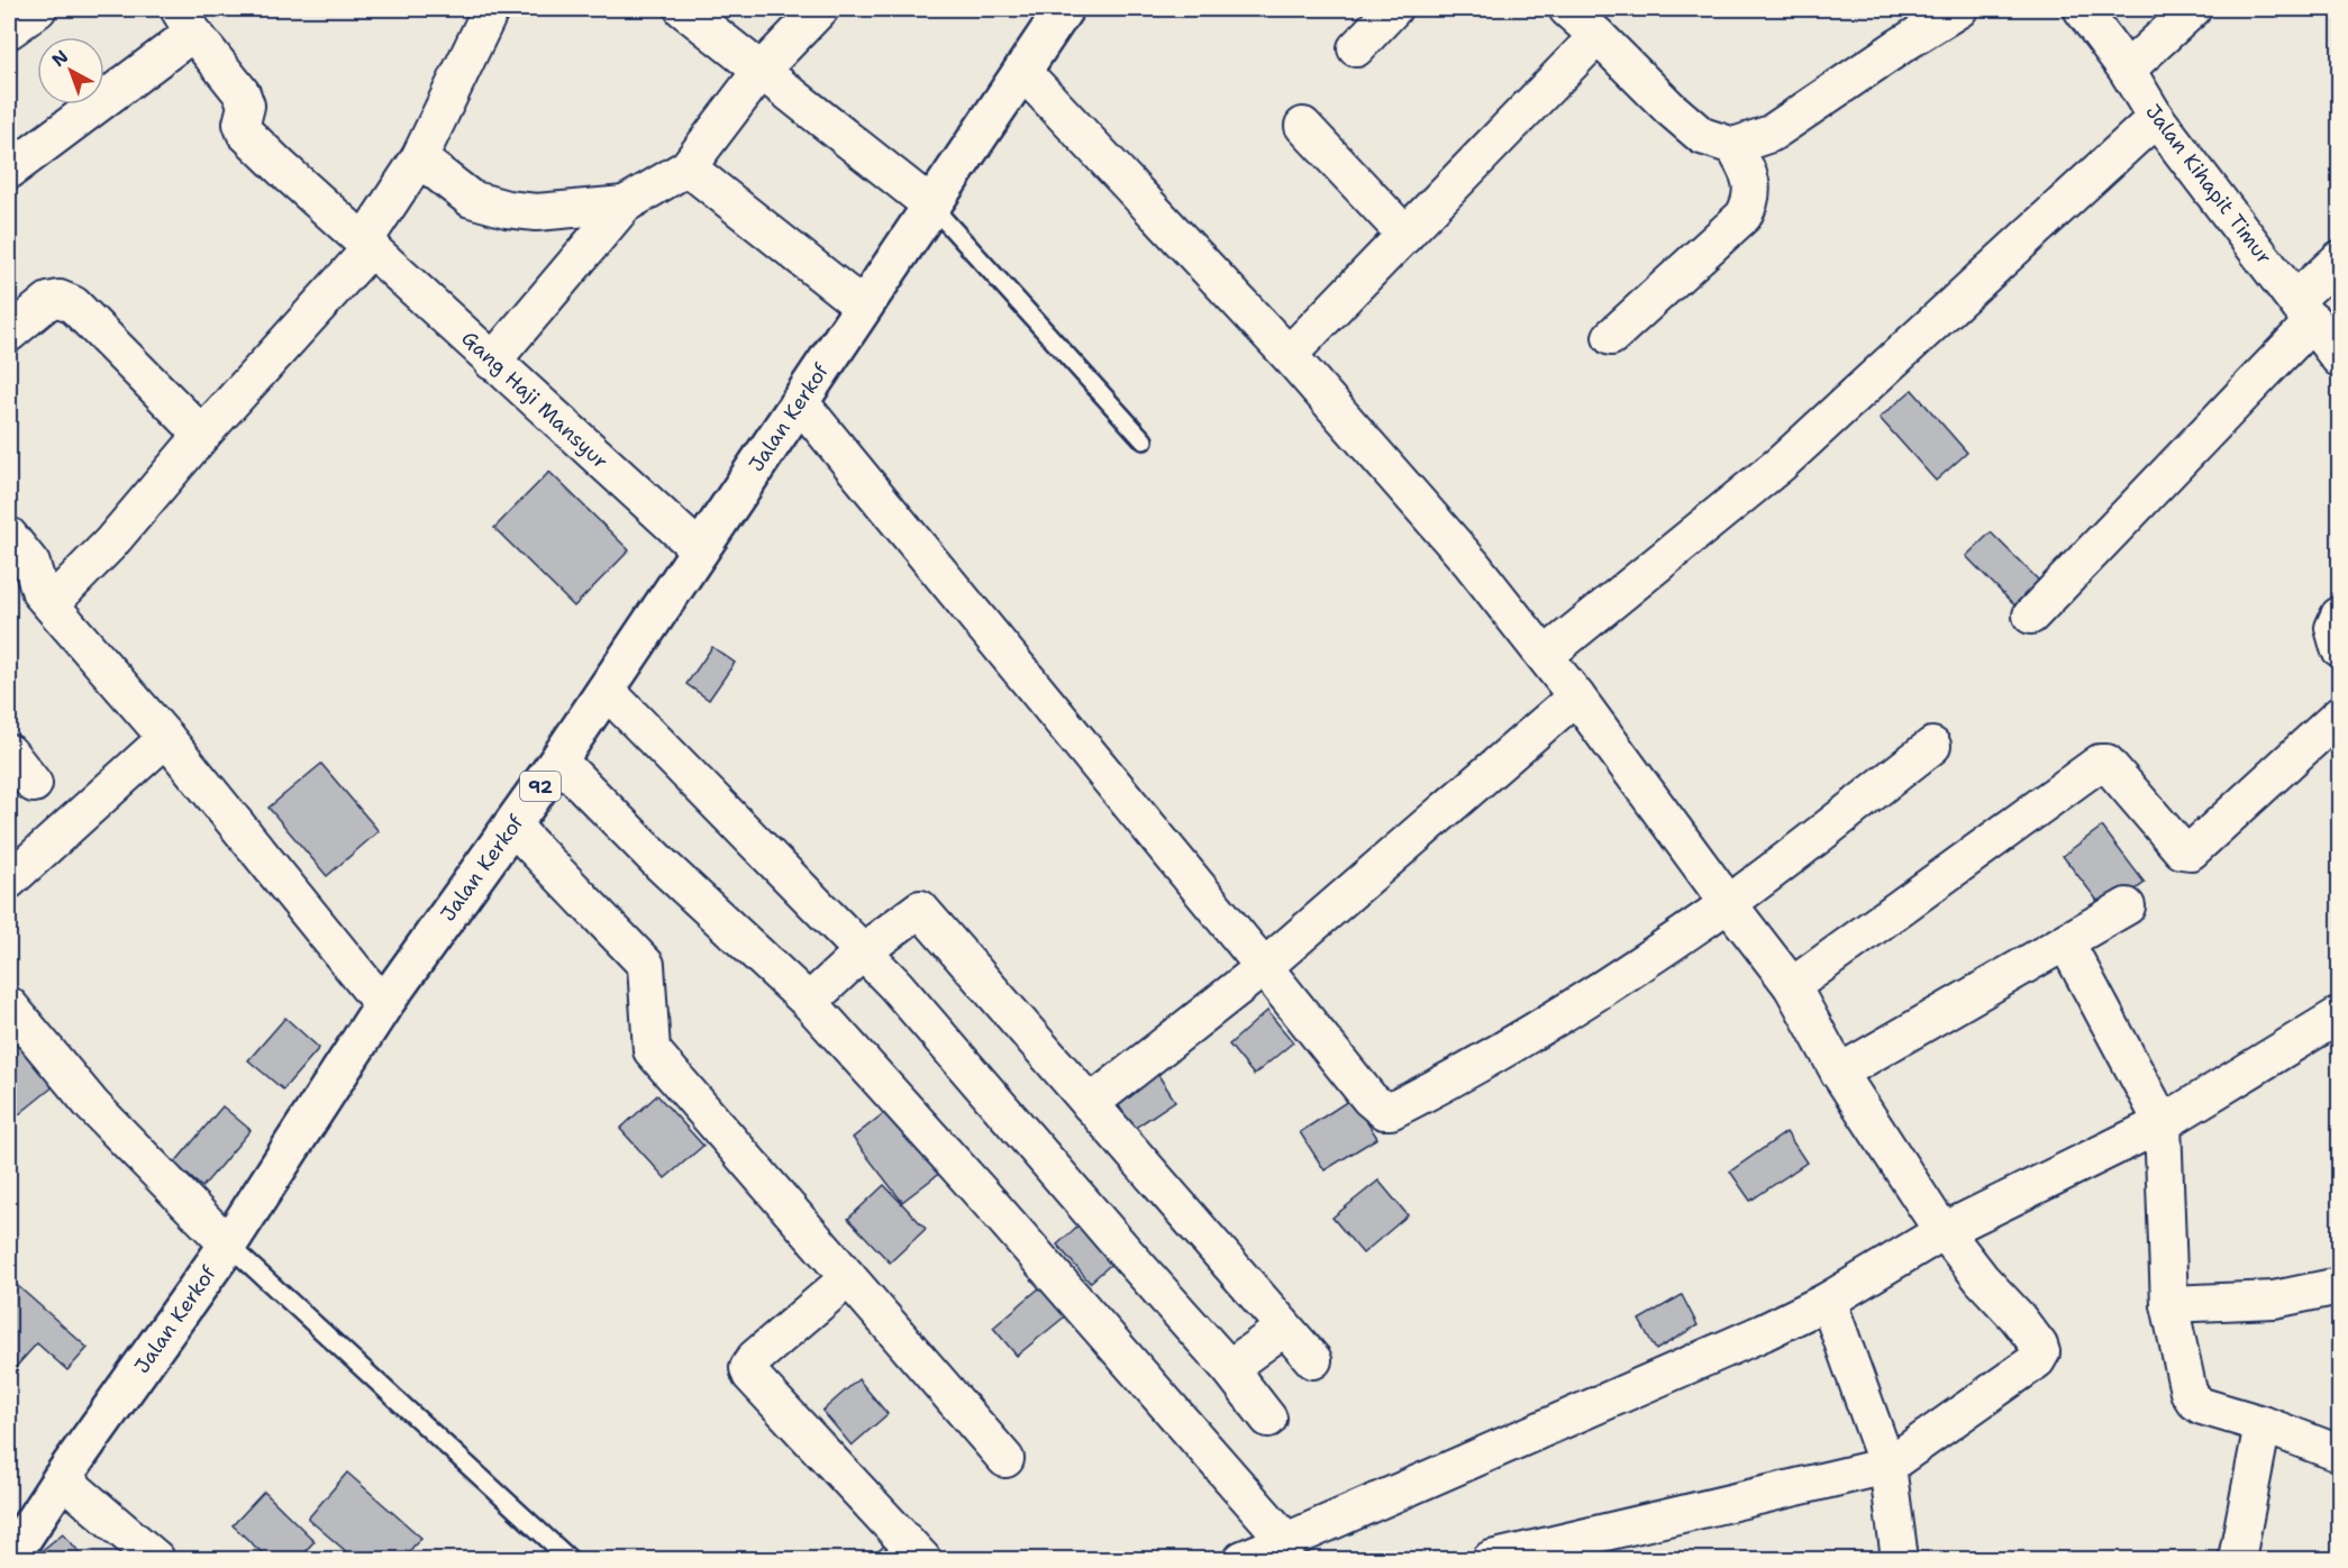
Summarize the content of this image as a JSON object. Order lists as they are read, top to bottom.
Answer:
{
  "streets": {
    "main road": ["Jalan Kerkof", "92"],
    "street": ["Jalan Kihapit Timur", "Gang Haji Mansyur"]
  },
  "crossings": [
    ["Gang Haji Mansyur", "Jalan Kerkof"]
  ],
  "north": "top left"
}
